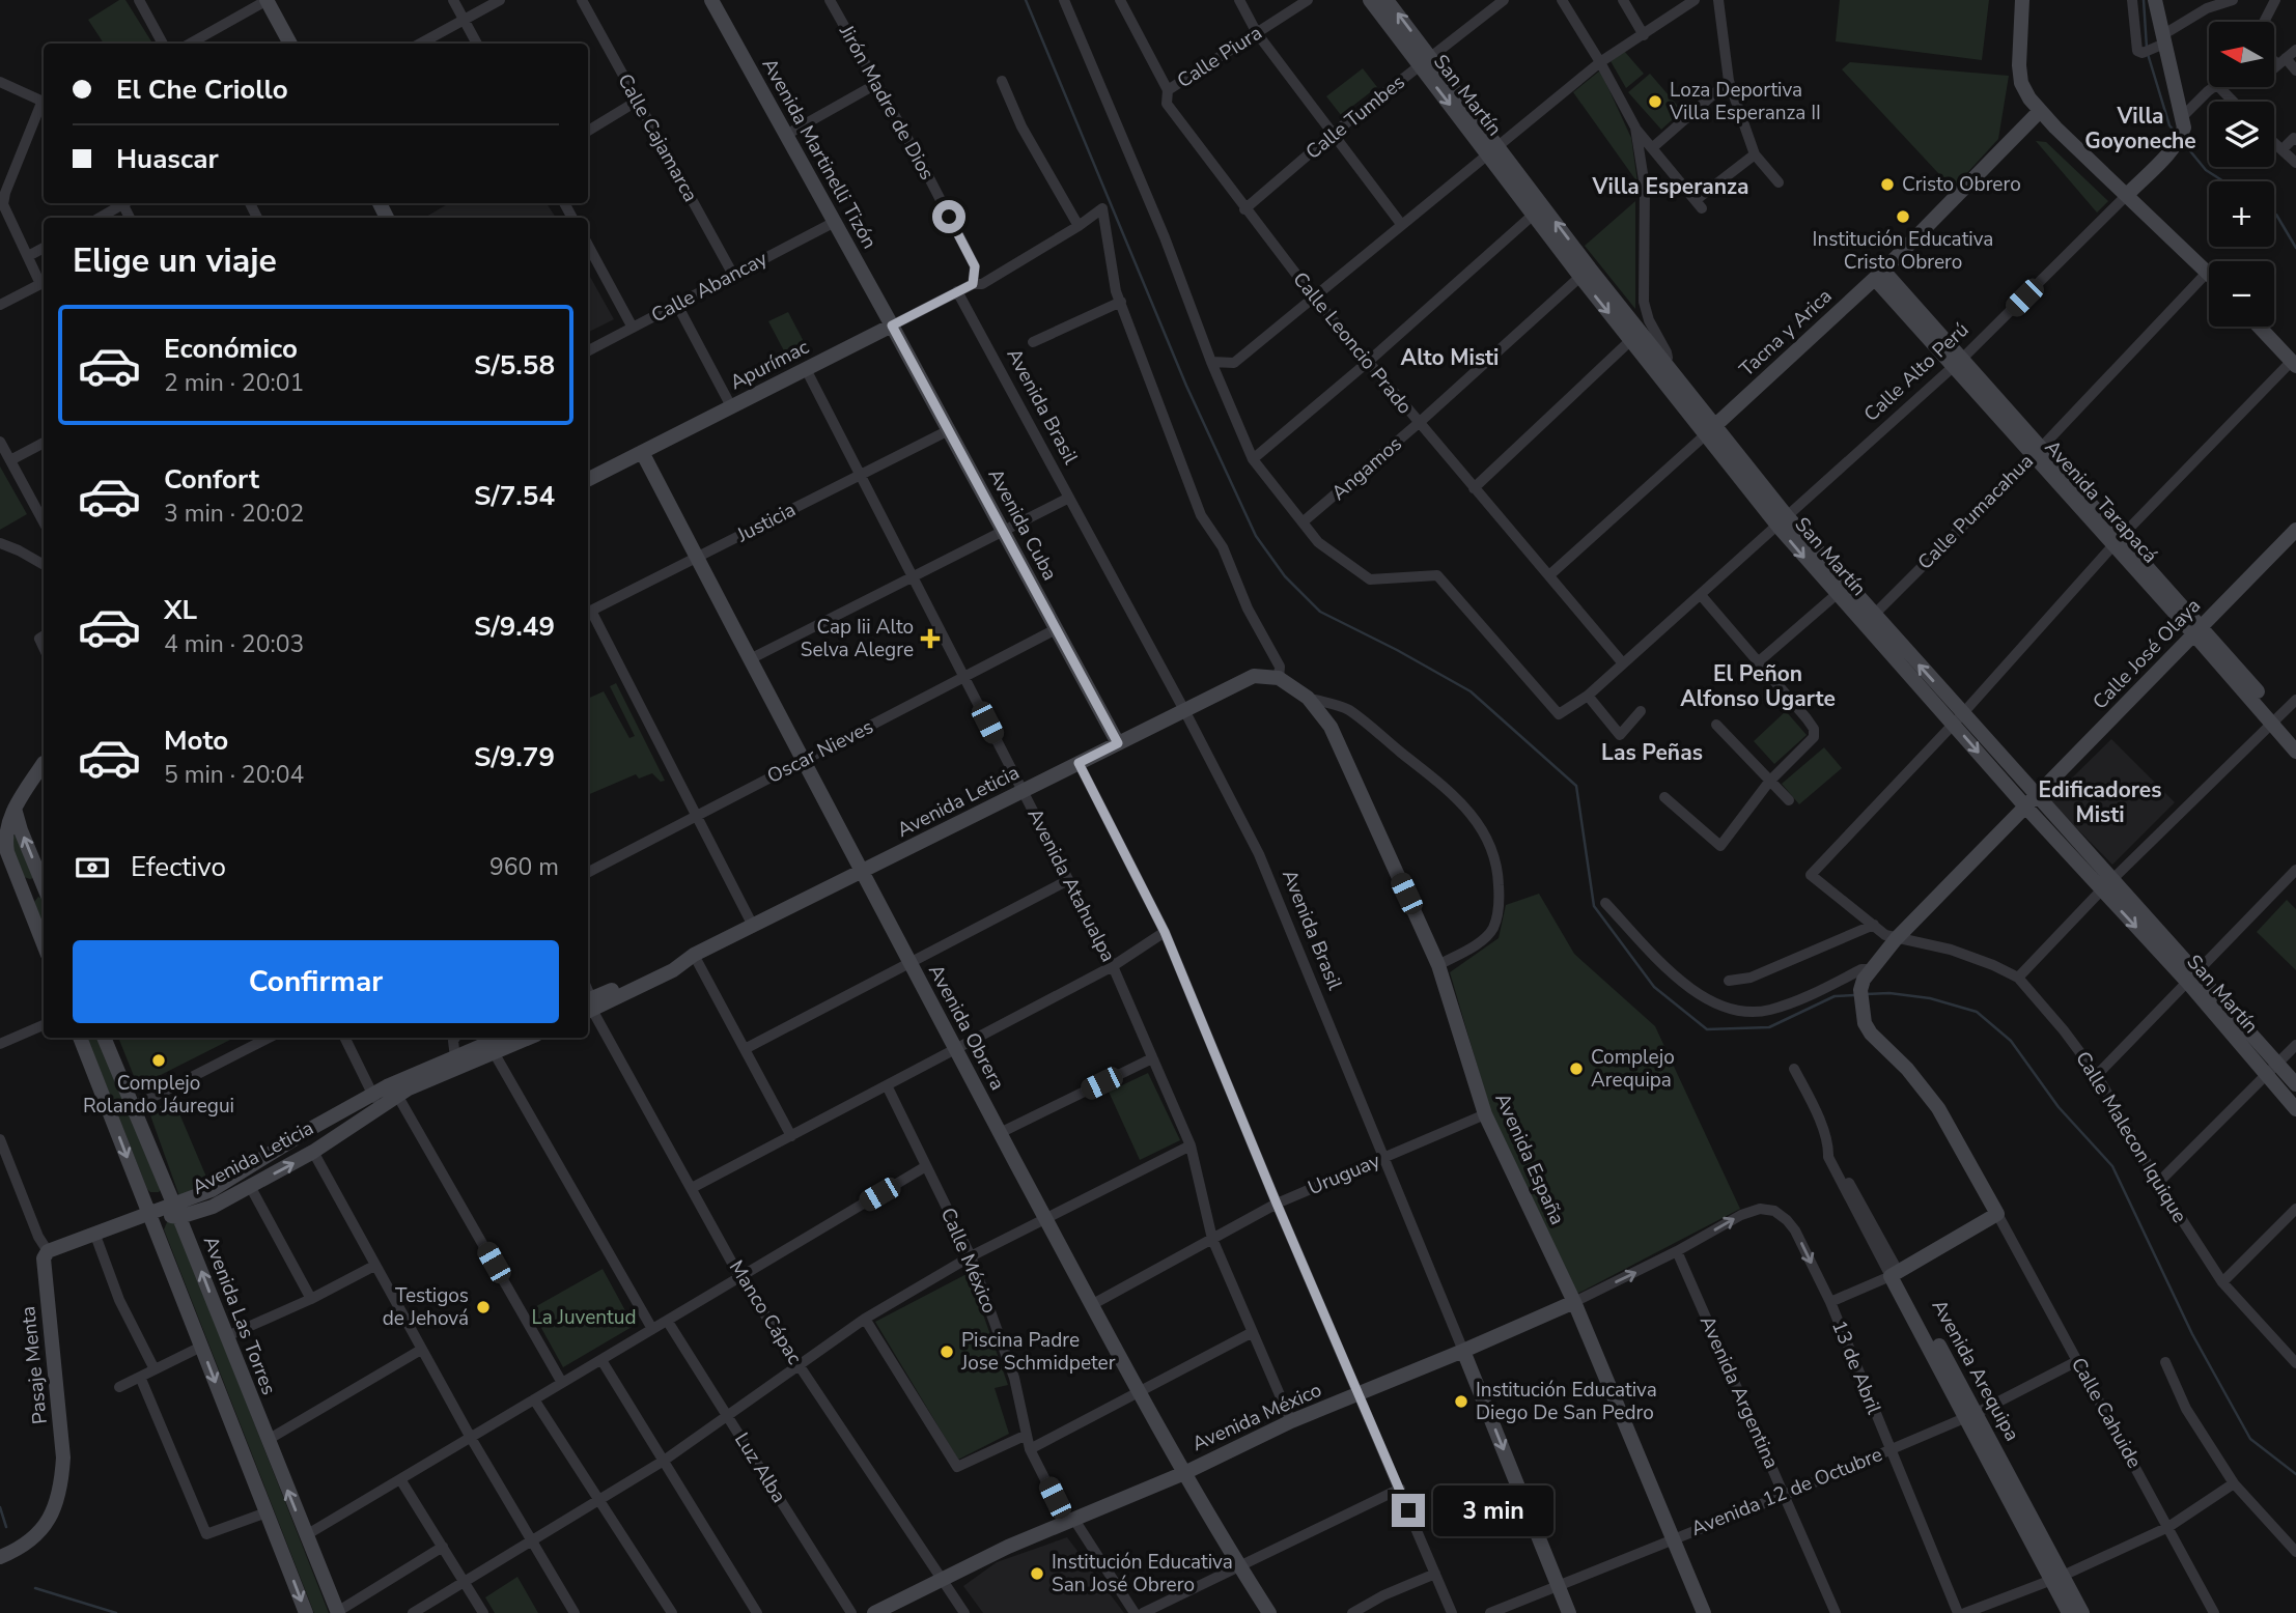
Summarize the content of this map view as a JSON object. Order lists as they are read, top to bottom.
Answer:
{
  "streets": {
    "street": [
      "Calle Piura",
      "San Martín",
      "Jirón Madre de Dios",
      "Calle Tumbes",
      "Calle Cajamarca",
      "Avenida Martinelli Tizón",
      "Calle Abancay",
      "Tacna y Arica",
      "Calle Leoncio Prado",
      "Apurímac",
      "Calle Alto Perú",
      "Avenida Brasil",
      "Angamos",
      "Avenida Tarapacá",
      "Calle Pumacahua",
      "Justicia",
      "Avenida Cuba",
      "Calle José Olaya",
      "Oscar Nieves",
      "Avenida Leticia",
      "Avenida Atahualpa",
      "Avenida Obrera",
      "Calle Malecon Iquique",
      "Avenida España",
      "Uruguay",
      "Calle México",
      "Manco Cápac",
      "Avenida Las Torres",
      "Pasaje Menta",
      "13 de Abril",
      "Avenida Arequipa",
      "Avenida Argentina",
      "Calle Cahuide",
      "Avenida México",
      "Luz Alba",
      "Avenida 12 de Octubre"
    ]
  },
  "crossings": [
    ["Calle Piura", "Calle Leoncio Prado"],
    ["San Martín", "Calle Tumbes"],
    ["San Martín", "Tacna y Arica"],
    ["San Martín", "Calle Alto Perú"],
    ["San Martín", "Angamos"],
    ["San Martín", "Calle Pumacahua"],
    ["San Martín", "Calle José Olaya"],
    ["Jirón Madre de Dios", "Apurímac"],
    ["Calle Tumbes", "Calle Leoncio Prado"],
    ["Calle Cajamarca", "Calle Abancay"],
    ["Avenida Martinelli Tizón", "Calle Abancay"],
    ["Avenida Martinelli Tizón", "Apurímac"],
    ["Avenida Martinelli Tizón", "Avenida Cuba"],
    ["Tacna y Arica", "Calle Leoncio Prado"],
    ["Tacna y Arica", "Avenida Tarapacá"],
    ["Calle Leoncio Prado", "Calle Alto Perú"],
    ["Calle Leoncio Prado", "Angamos"],
    ["Apurímac", "Avenida Brasil"],
    ["Apurímac", "Avenida Cuba"],
    ["Apurímac", "Avenida Atahualpa"],
    ["Apurímac", "Avenida Obrera"],
    ["Calle Alto Perú", "Angamos"],
    ["Calle Alto Perú", "Avenida Tarapacá"],
    ["Avenida Brasil", "Avenida Leticia"],
    ["Avenida Brasil", "Uruguay"],
    ["Avenida Brasil", "Avenida México"],
    ["Avenida Brasil", "Avenida 12 de Octubre"],
    ["Avenida Tarapacá", "Calle Pumacahua"],
    ["Avenida Tarapacá", "Calle José Olaya"],
    ["Justicia", "Avenida Cuba"],
    ["Justicia", "Avenida Atahualpa"],
    ["Justicia", "Avenida Obrera"],
    ["Avenida Cuba", "Oscar Nieves"],
    ["Avenida Cuba", "Avenida Leticia"],
    ["Calle José Olaya", "Calle Malecon Iquique"],
    ["Calle José Olaya", "Calle Cahuide"],
    ["Oscar Nieves", "Avenida Atahualpa"],
    ["Oscar Nieves", "Avenida Obrera"],
    ["Avenida Leticia", "Avenida Atahualpa"],
    ["Avenida Leticia", "Avenida Obrera"],
    ["Avenida Leticia", "Avenida España"],
    ["Avenida Leticia", "Manco Cápac"],
    ["Avenida Leticia", "Avenida Las Torres"],
    ["Avenida Atahualpa", "Uruguay"],
    ["Avenida Atahualpa", "Avenida México"],
    ["Avenida Obrera", "Uruguay"],
    ["Avenida Obrera", "Avenida México"],
    ["Avenida España", "Uruguay"],
    ["Avenida España", "Avenida México"],
    ["Avenida España", "Avenida 12 de Octubre"],
    ["Calle México", "Avenida México"],
    ["Manco Cápac", "Avenida México"],
    ["13 de Abril", "Avenida México"],
    ["13 de Abril", "Avenida 12 de Octubre"],
    ["Avenida Arequipa", "Avenida 12 de Octubre"],
    ["Avenida Argentina", "Avenida México"],
    ["Avenida Argentina", "Avenida 12 de Octubre"],
    ["Calle Cahuide", "Avenida 12 de Octubre"]
  ],
  "districts": [
    "Villa Goyoneche",
    "Villa Esperanza",
    "Alto Misti",
    "El Peñon Alfonso Ugarte",
    "Las Peñas",
    "Edificadores Misti"
  ],
  "parks": ["La Juventud"],
  "places": {
    "other": [
      "Loza Deportiva Villa Esperanza II",
      "Cristo Obrero",
      "Institución Educativa Cristo Obrero",
      "Complejo Rolando Jáuregui",
      "Complejo Arequipa",
      "Testigos de Jehová",
      "Piscina Padre Jose Schmidpeter",
      "Institución Educativa Diego De San Pedro",
      "Institución Educativa San José Obrero"
    ],
    "health": ["Cap Iii Alto Selva Alegre"]
  },
  "north": "left",
  "page": {
    "map_buttons": ["+", "−"],
    "banner": ["El Che Criollo", "Huascar"],
    "heading": "Elige un viaje",
    "list": [
      {
        "name": "Económico",
        "note": "2 min · 20:01",
        "value": "S/5.58"
      },
      {
        "name": "Confort",
        "note": "3 min · 20:02",
        "value": "S/7.54"
      },
      {
        "name": "XL",
        "note": "4 min · 20:03",
        "value": "S/9.49"
      },
      {
        "name": "Moto",
        "note": "5 min · 20:04",
        "value": "S/9.79"
      }
    ],
    "pay": ["Efectivo", "960 m"],
    "buttons": "Confirmar",
    "bubble": "3 min"
  }
}
